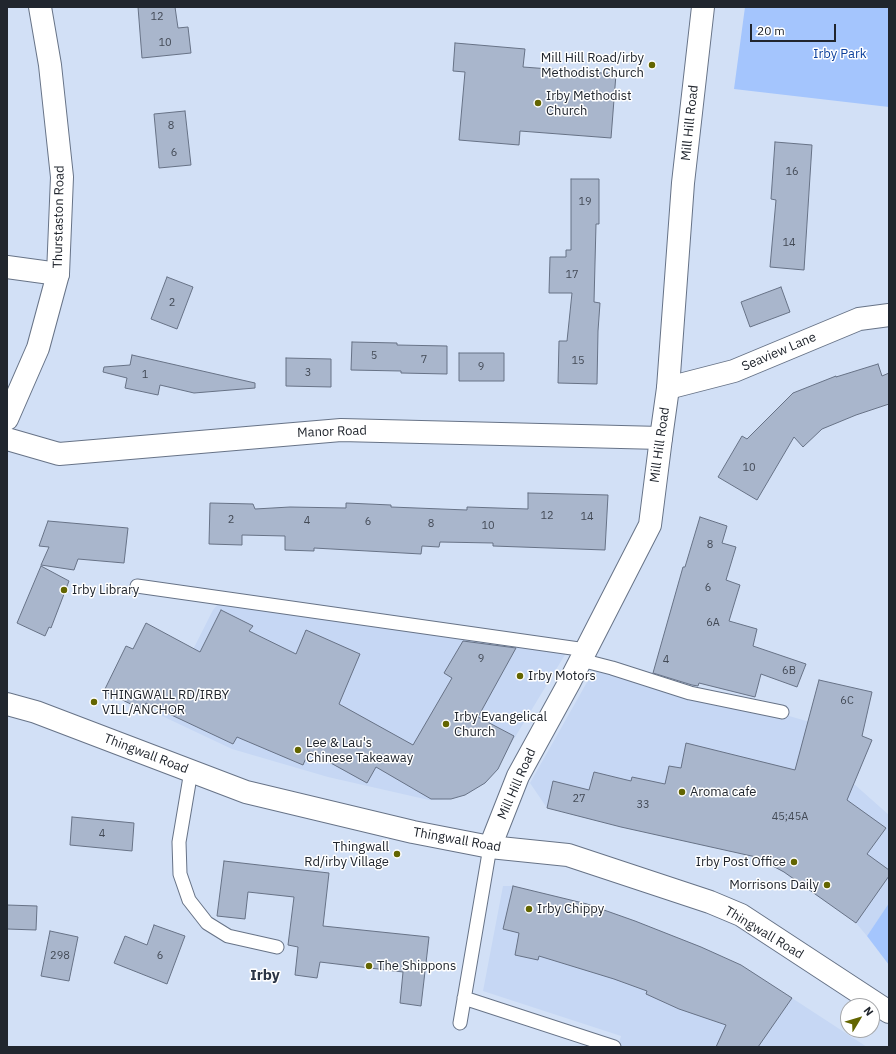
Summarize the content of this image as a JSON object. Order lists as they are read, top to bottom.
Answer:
{
  "streets": {
    "street": [
      "Mill Hill Road",
      "Thurstaston Road",
      "Seaview Lane",
      "Manor Road",
      "Thingwall Road"
    ]
  },
  "crossings": [
    ["Mill Hill Road", "Seaview Lane"],
    ["Mill Hill Road", "Manor Road"],
    ["Mill Hill Road", "Thingwall Road"]
  ],
  "districts": ["Irby"],
  "parks": ["Irby Park"],
  "places": [
    "Mill Hill Road/irby Methodist Church",
    "Irby Methodist Church",
    "Irby Library",
    "Irby Motors",
    "THINGWALL RD/IRBY VILL/ANCHOR",
    "Irby Evangelical Church",
    "Lee & Lau's Chinese Takeaway",
    "Aroma cafe",
    "Thingwall Rd/irby Village",
    "Irby Post Office",
    "Morrisons Daily",
    "Irby Chippy",
    "The Shippons"
  ],
  "house_numbers": [
    "12",
    "10",
    "8",
    "6",
    "16",
    "19",
    "14",
    "17",
    "2",
    "5",
    "7",
    "15",
    "9",
    "3",
    "1",
    "10",
    "12",
    "14",
    "2",
    "4",
    "6",
    "8",
    "10",
    "8",
    "6",
    "6A",
    "9",
    "4",
    "6B",
    "6C",
    "27",
    "33",
    "45;45A",
    "4",
    "298",
    "6"
  ],
  "scale_bar": "20 m",
  "north": "top right"
}
